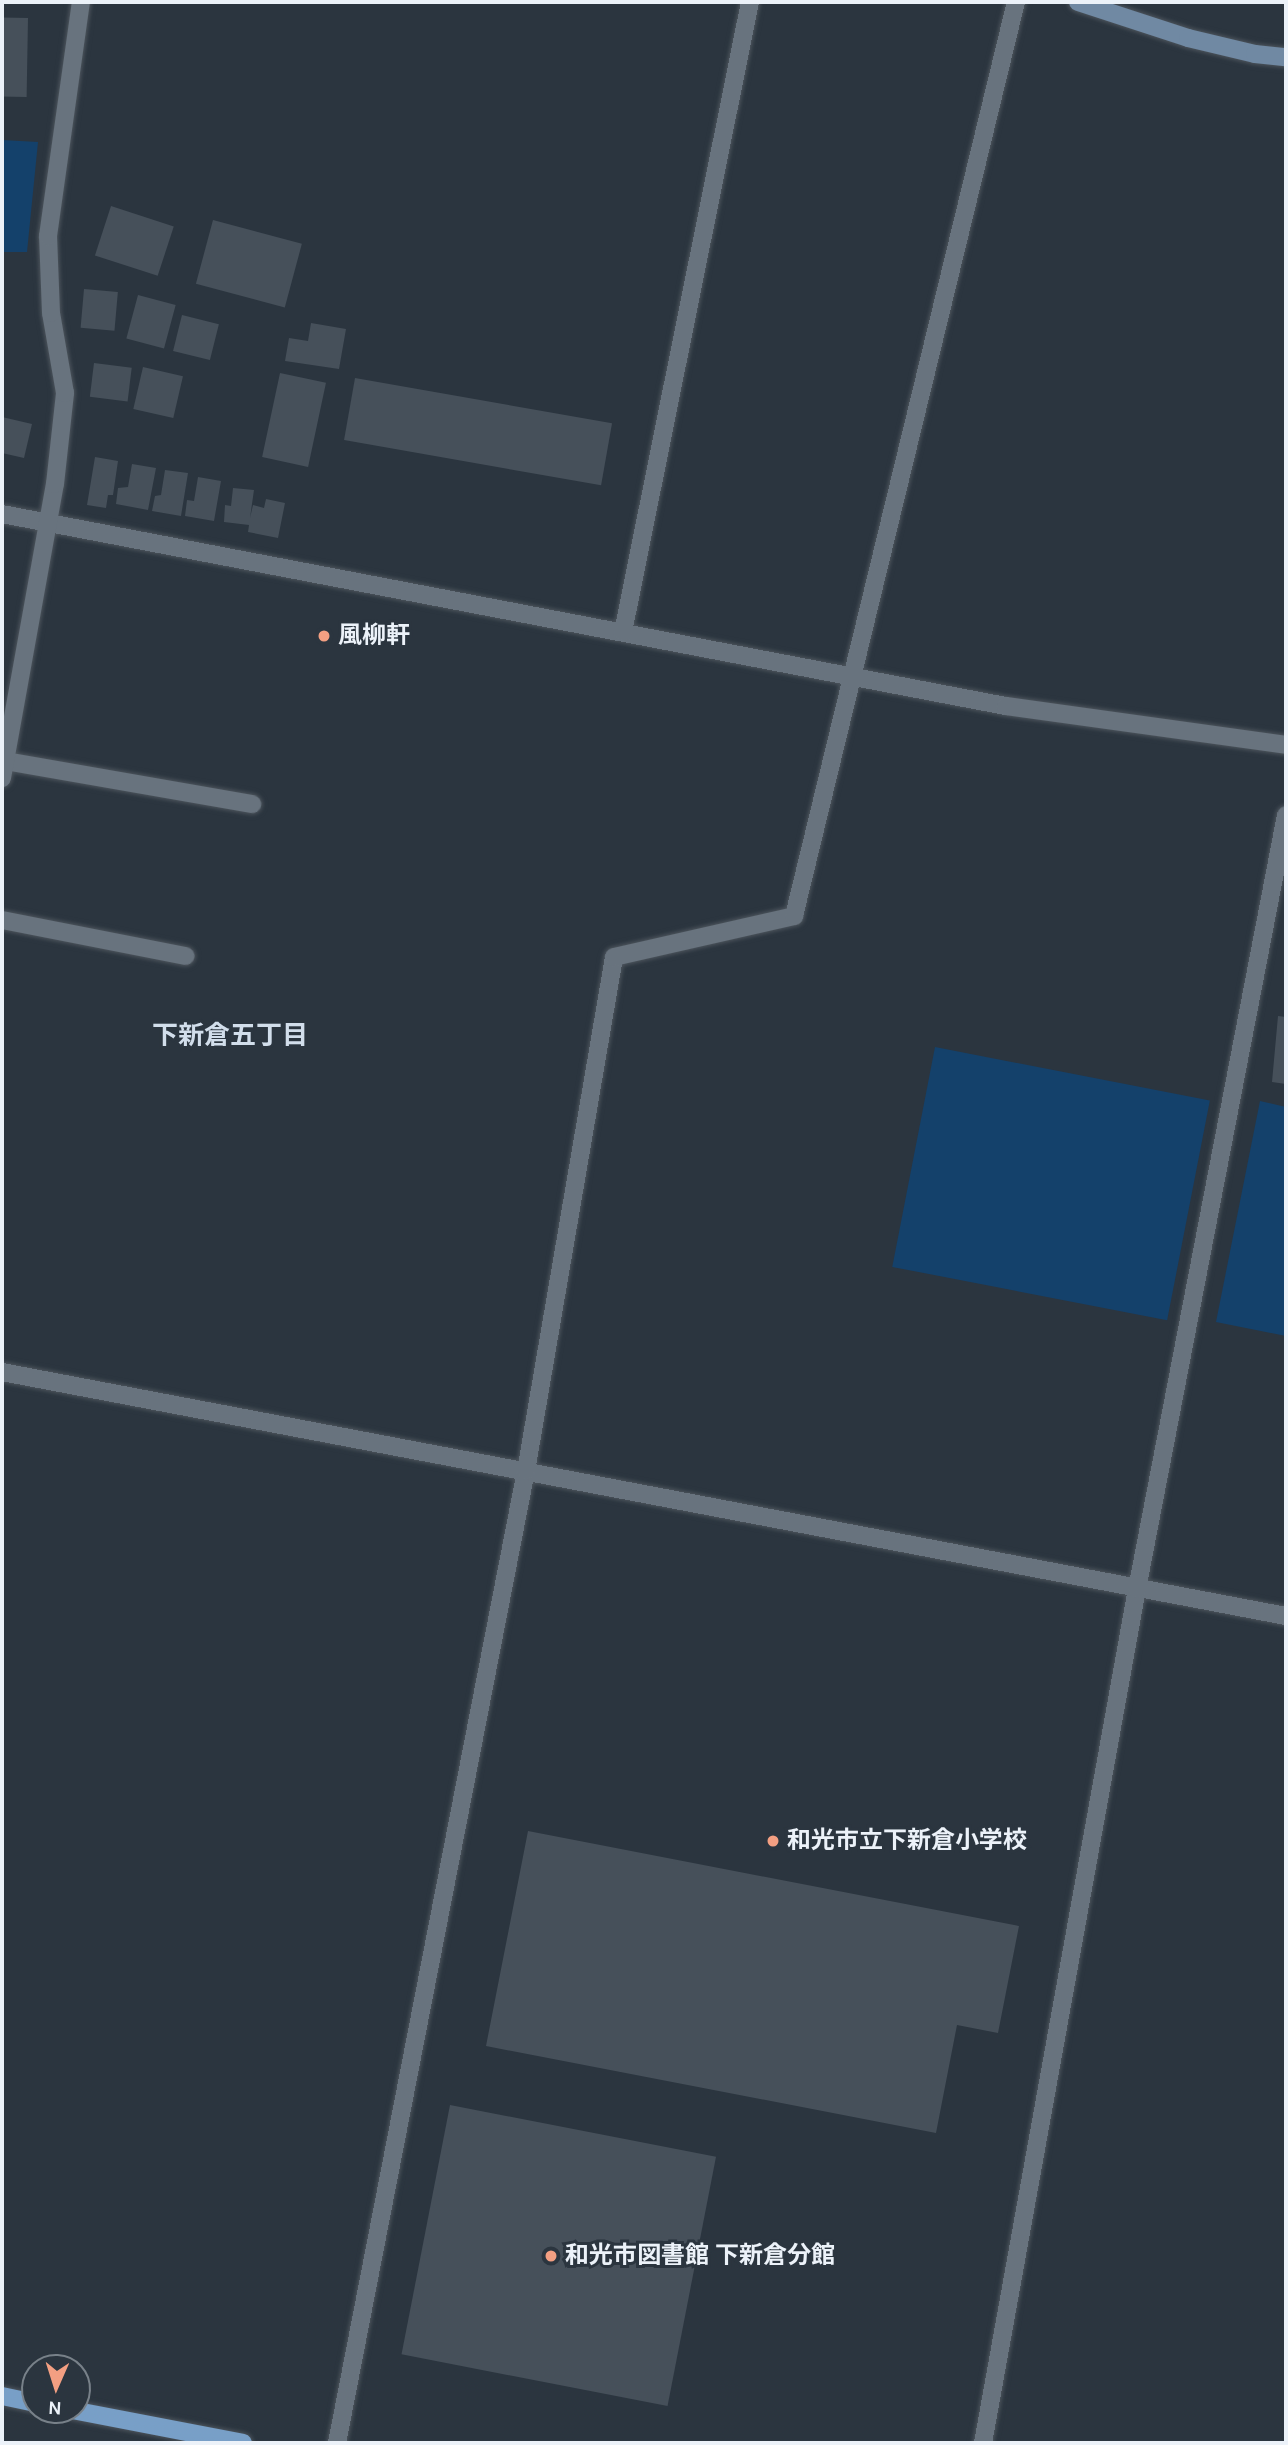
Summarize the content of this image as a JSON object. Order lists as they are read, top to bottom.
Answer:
{
  "districts": ["下新倉五丁目"],
  "places": ["風柳軒", "和光市立下新倉小学校", "和光市図書館 下新倉分館"],
  "north": "bottom"
}
